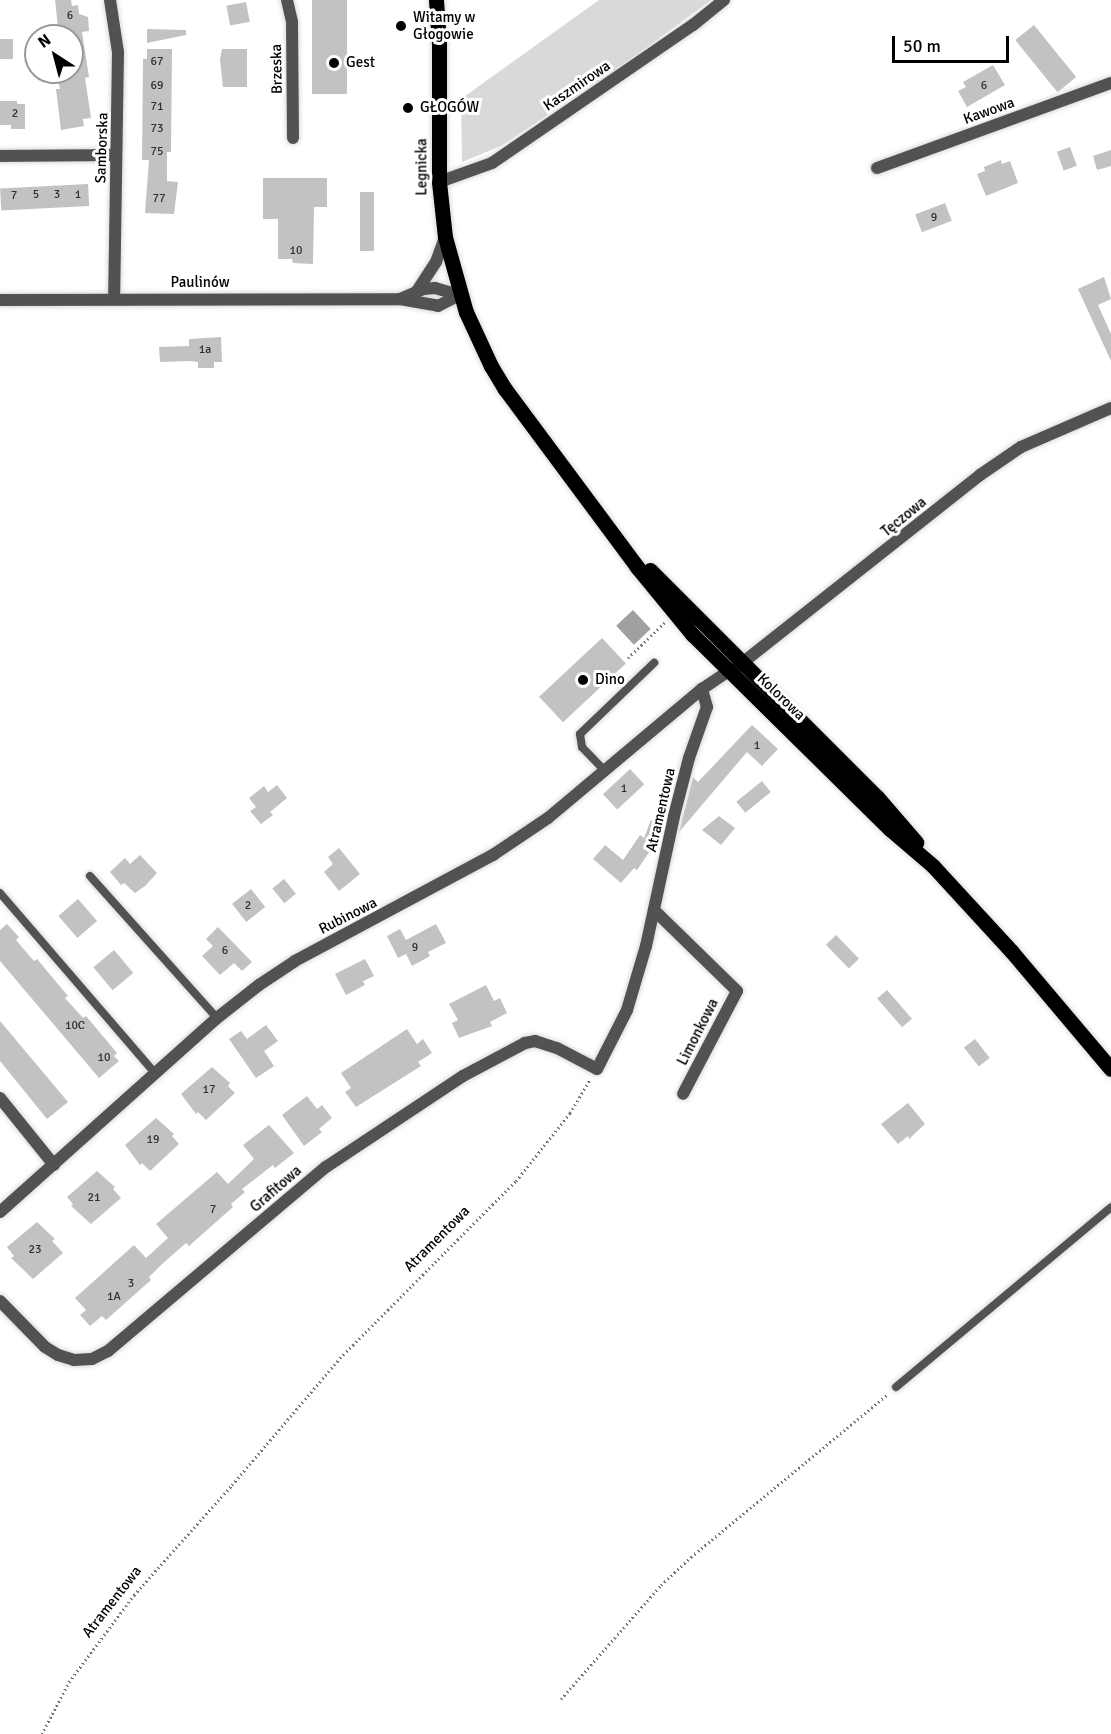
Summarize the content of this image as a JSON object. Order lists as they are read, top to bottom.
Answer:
{
  "streets": {
    "main road": ["Legnicka", "Kolorowa"],
    "street": [
      "Brzeska",
      "Kaszmirowa",
      "Kawowa",
      "Samborska",
      "Paulinów",
      "Tęczowa",
      "Atramentowa",
      "Rubinowa",
      "Limonkowa",
      "Grafitowa"
    ]
  },
  "crossings": [
    ["Kaszmirowa", "Legnicka"],
    ["Samborska", "Paulinów"],
    ["Legnicka", "Paulinów"],
    ["Legnicka", "Kolorowa"],
    ["Paulinów", "Kolorowa"],
    ["Tęczowa", "Kolorowa"],
    ["Tęczowa", "Rubinowa"],
    ["Kolorowa", "Rubinowa"],
    ["Atramentowa", "Rubinowa"],
    ["Atramentowa", "Limonkowa"],
    ["Atramentowa", "Grafitowa"]
  ],
  "places": [
    "Witamy w Głogowie",
    "Gest",
    "GŁOGÓW",
    "Dino"
  ],
  "house_numbers": [
    "6",
    "67",
    "69",
    "6",
    "71",
    "2",
    "73",
    "75",
    "5",
    "3",
    "1",
    "7",
    "77",
    "9",
    "10",
    "1a",
    "1",
    "1",
    "2",
    "9",
    "6",
    "10C",
    "10",
    "17",
    "19",
    "21",
    "7",
    "23",
    "3",
    "1A"
  ],
  "scale_bar": "50 m",
  "north": "top left"
}
